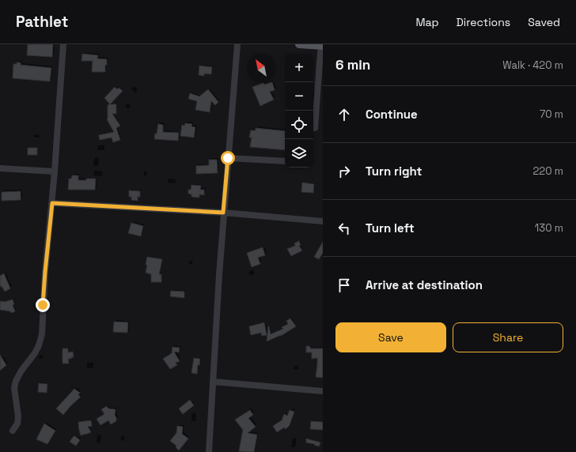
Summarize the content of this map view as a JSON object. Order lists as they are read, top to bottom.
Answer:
{
  "north": "top left",
  "page": {
    "header": "Pathlet",
    "nav": ["Map", "Directions", "Saved"],
    "heading": ["6 min", "Walk · 420 m"],
    "map_buttons": ["+", "−"],
    "list": [
      ["Continue", "70 m"],
      ["Turn right", "220 m"],
      ["Turn left", "130 m"],
      "Arrive at destination"
    ],
    "buttons": ["Save", "Share"]
  }
}
